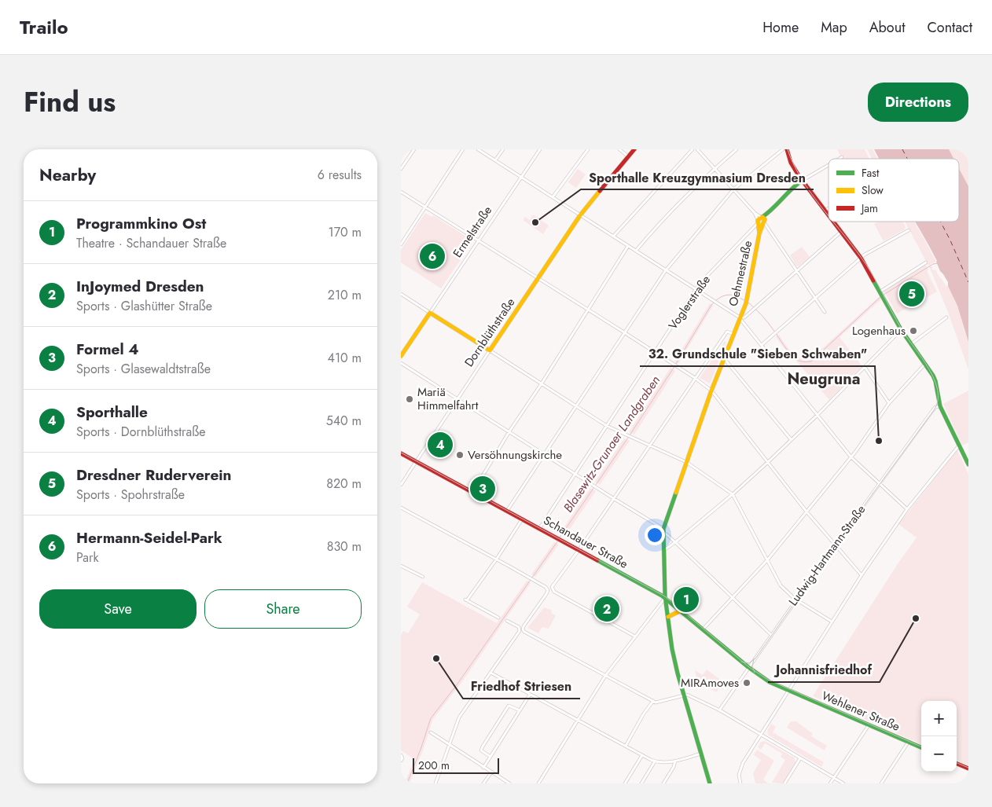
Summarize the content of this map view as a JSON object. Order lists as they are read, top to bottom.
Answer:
{
  "streets": {
    "main road": [
      "Ermelstraße",
      "Oehmestraße",
      "Dornblüthstraße",
      "Schandauer Straße",
      "Wehlener Straße"
    ],
    "street": ["Voglerstraße", "Ludwig-Hartmann-Straße"]
  },
  "crossings": [
    ["Oehmestraße", "Voglerstraße"],
    ["Voglerstraße", "Schandauer Straße"],
    ["Dornblüthstraße", "Schandauer Straße"],
    ["Schandauer Straße", "Ludwig-Hartmann-Straße"],
    ["Schandauer Straße", "Wehlener Straße"],
    ["Ludwig-Hartmann-Straße", "Wehlener Straße"]
  ],
  "districts": ["Neugruna"],
  "water": ["Blasewitz‐Grunaer Landgraben"],
  "places": [
    "Sporthalle Kreuzgymnasium Dresden",
    "Logenhaus",
    "Mariä Himmelfahrt",
    "32. Grundschule \"Sieben Schwaben\"",
    "Versöhnungskirche",
    "Johannisfriedhof",
    "Friedhof Striesen",
    "MIRAmoves"
  ],
  "legend": ["Fast", "Slow", "Jam"],
  "scale_bar": "200 m",
  "page": {
    "header": "Trailo",
    "nav": [
      "Home",
      "Map",
      "About",
      "Contact"
    ],
    "title": "Find us",
    "buttons": [
      "Directions",
      ["Save", "Share"]
    ],
    "heading": ["Nearby", "6 results"],
    "list": [
      {
        "mark": "1",
        "name": "Programmkino Ost",
        "note": "Theatre · Schandauer Straße",
        "value": "170 m"
      },
      {
        "mark": "2",
        "name": "InJoymed Dresden",
        "note": "Sports · Glashütter Straße",
        "value": "210 m"
      },
      {
        "mark": "3",
        "name": "Formel 4",
        "note": "Sports · Glasewaldtstraße",
        "value": "410 m"
      },
      {
        "mark": "4",
        "name": "Sporthalle",
        "note": "Sports · Dornblüthstraße",
        "value": "540 m"
      },
      {
        "mark": "5",
        "name": "Dresdner Ruderverein",
        "note": "Sports · Spohrstraße",
        "value": "820 m"
      },
      {
        "mark": "6",
        "name": "Hermann-Seidel-Park",
        "note": "Park",
        "value": "830 m"
      }
    ],
    "pins": [
      "6",
      "5",
      "4",
      "3",
      "1",
      "2"
    ],
    "map_buttons": ["+", "−"],
    "scale": "200 m"
  }
}
